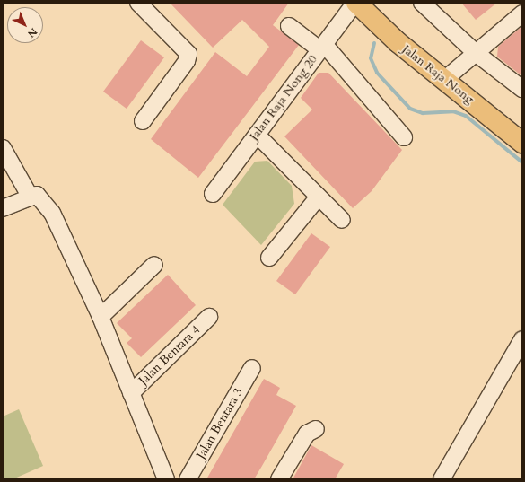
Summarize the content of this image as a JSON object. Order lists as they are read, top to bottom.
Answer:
{
  "streets": {
    "main road": ["Jalan Raja Nong"],
    "street": ["Jalan Raja Nong 20", "Jalan Bentara 4", "Jalan Bentara 3"]
  },
  "crossings": [
    ["Jalan Raja Nong", "Jalan Raja Nong 20"]
  ],
  "north": "bottom right"
}
